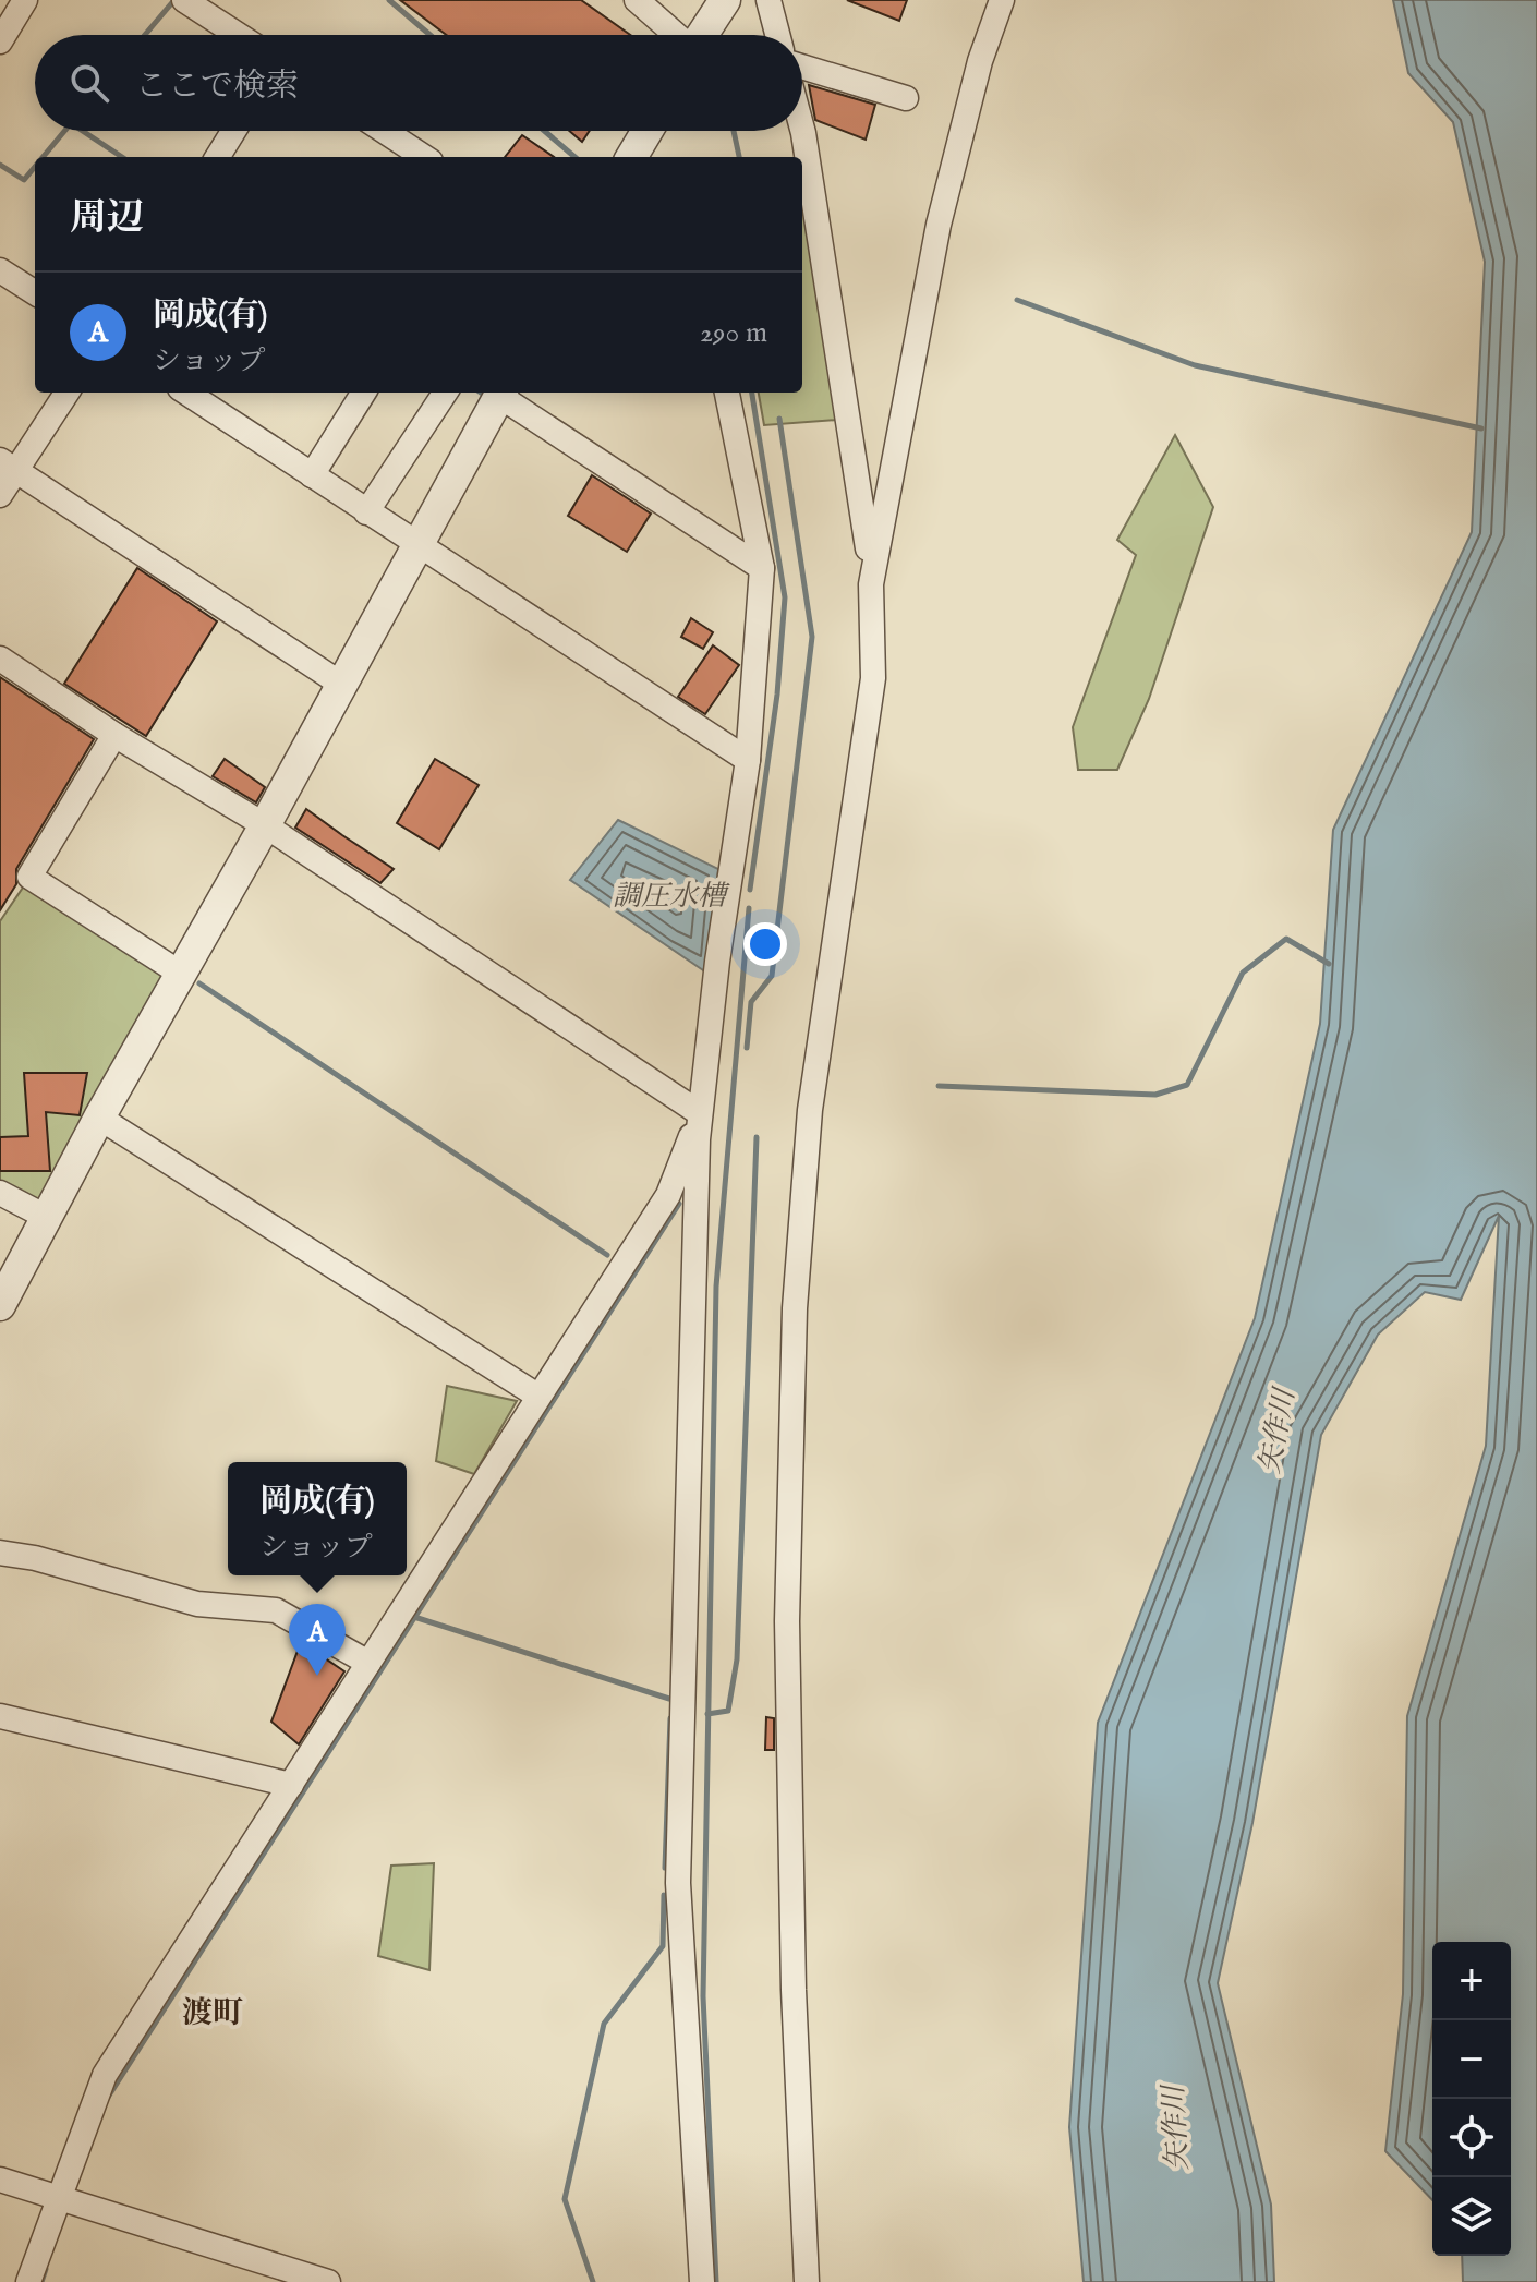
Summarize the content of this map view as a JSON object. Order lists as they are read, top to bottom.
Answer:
{
  "districts": ["渡町"],
  "water": ["調圧水槽", "矢作川"],
  "page": {
    "search": "ここで検索",
    "heading": "周辺",
    "list": [
      {
        "mark": "A",
        "name": "岡成(有)",
        "note": "ショップ",
        "value": "290 m"
      }
    ],
    "popup": ["岡成(有)", "ショップ"],
    "pins": "A",
    "map_buttons": ["+", "−"]
  }
}
